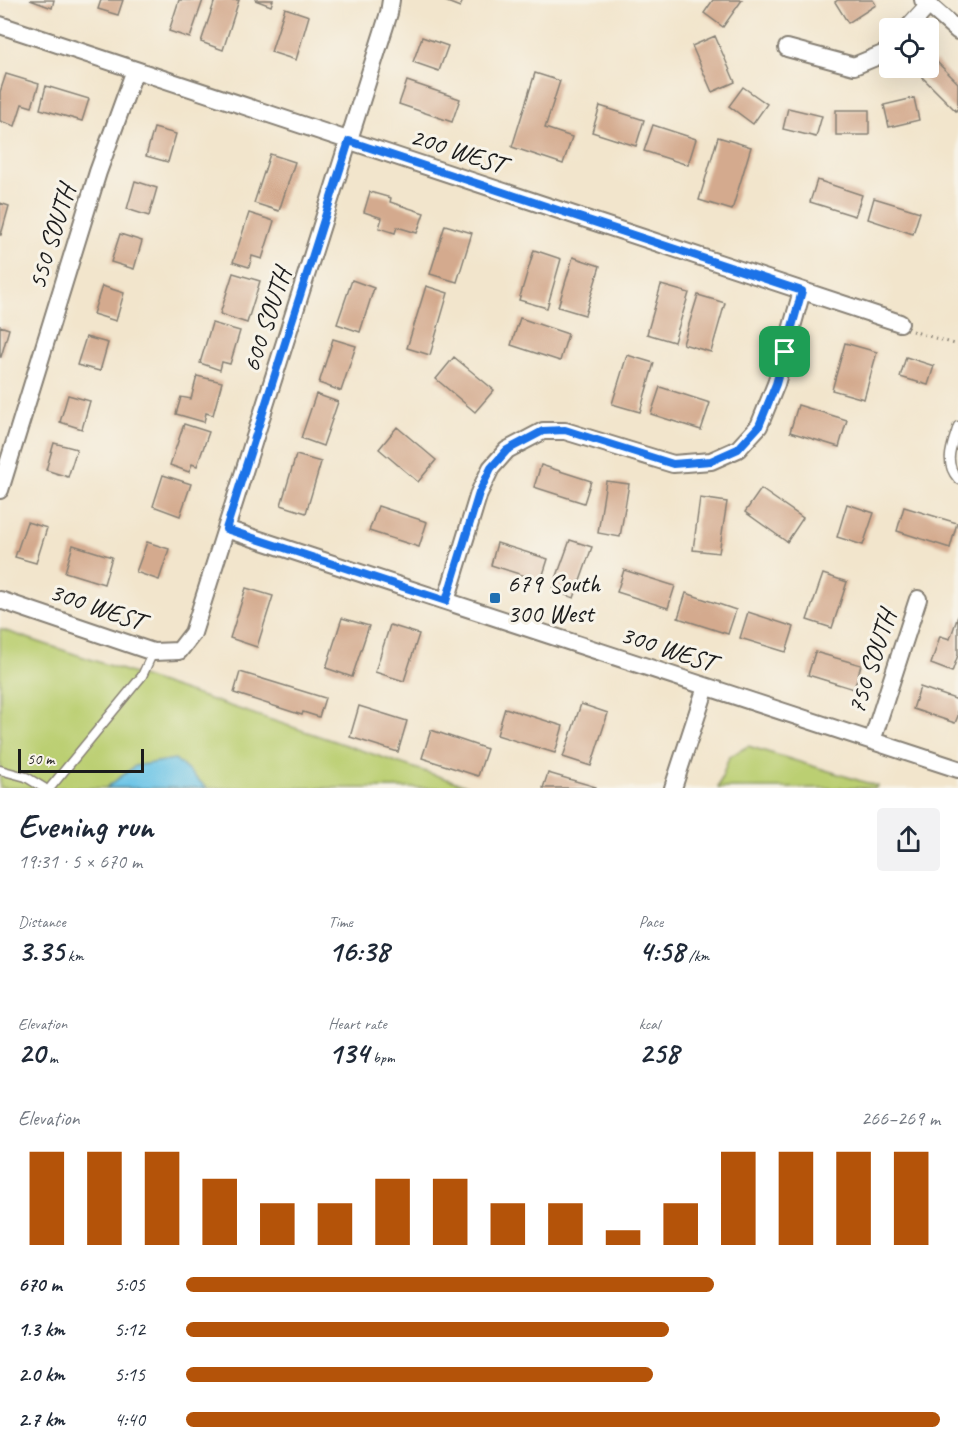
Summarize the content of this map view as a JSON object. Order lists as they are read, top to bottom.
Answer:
{
  "streets": {
    "street": [
      "200 WEST",
      "550 SOUTH",
      "600 SOUTH",
      "300 WEST",
      "750 SOUTH"
    ]
  },
  "crossings": [
    ["200 WEST", "550 SOUTH"],
    ["200 WEST", "600 SOUTH"],
    ["600 SOUTH", "300 WEST"],
    ["300 WEST", "750 SOUTH"]
  ],
  "places": {
    "transit": ["679 South 300 West"]
  },
  "scale_bar": "50 m",
  "page": {
    "scale": "50 m",
    "heading": ["Evening run", "19:31 · 5 × 670 m"],
    "stats": [
      ["Distance", "3.35 km"],
      ["Time", "16:38"],
      ["Pace", "4:58 /km"],
      ["Elevation", "20 m"],
      ["Heart rate", "134 bpm"],
      ["kcal", "258"]
    ],
    "chart": ["Elevation", "266–269 m"],
    "list": [
      {
        "name": "670 m",
        "note": "5:05"
      },
      {
        "name": "1.3 km",
        "note": "5:12"
      },
      {
        "name": "2.0 km",
        "note": "5:15"
      },
      {
        "name": "2.7 km",
        "note": "4:40"
      }
    ]
  }
}
